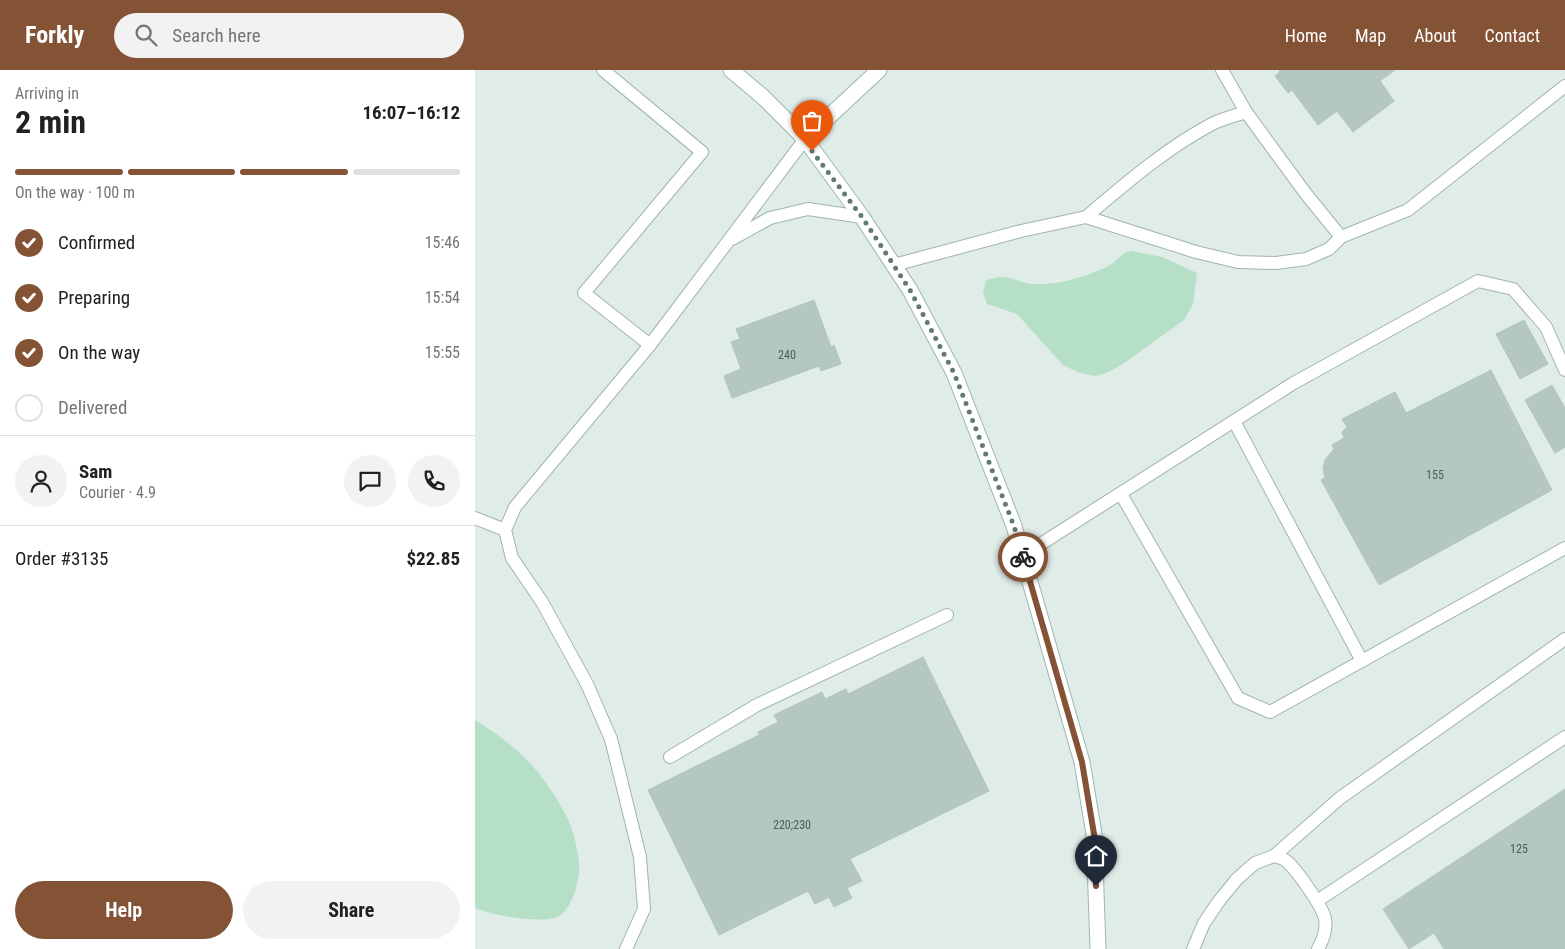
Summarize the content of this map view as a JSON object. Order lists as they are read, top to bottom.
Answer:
{
  "house_numbers": [
    "240",
    "155",
    "220;230",
    "125"
  ],
  "page": {
    "header": "Forkly",
    "search": "Search here",
    "nav": [
      "Home",
      "Map",
      "About",
      "Contact"
    ],
    "heading": ["2 min", "Arriving in", "16:07–16:12"],
    "panel": [
      "Sam",
      "Courier · 4.9",
      "Order #3135",
      "$22.85"
    ],
    "bar": "On the way · 100 m",
    "list": [
      ["Confirmed", "15:46"],
      ["Preparing", "15:54"],
      ["On the way", "15:55"],
      "Delivered"
    ],
    "buttons": ["Help", "Share"]
  }
}
